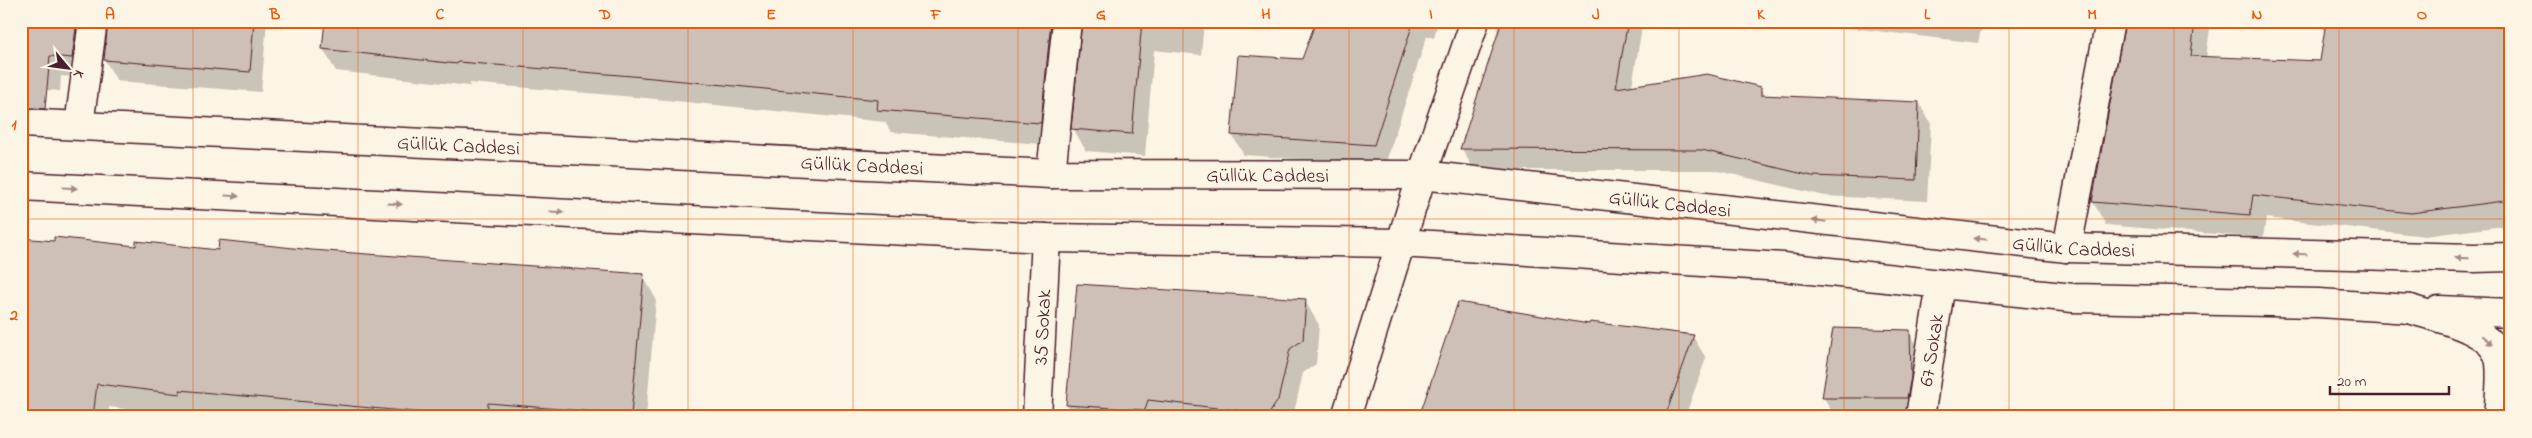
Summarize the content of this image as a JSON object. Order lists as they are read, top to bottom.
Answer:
{
  "streets": {
    "main road": ["Güllük Caddesi", "35 Sokak", "67 Sokak"]
  },
  "scale_bar": "20 m",
  "north": "bottom right",
  "grid": {
    "columns": [
      "A",
      "B",
      "C",
      "D",
      "E",
      "F",
      "G",
      "H",
      "I",
      "J",
      "K",
      "L",
      "M",
      "N",
      "O"
    ],
    "rows": ["1", "2"]
  }
}
